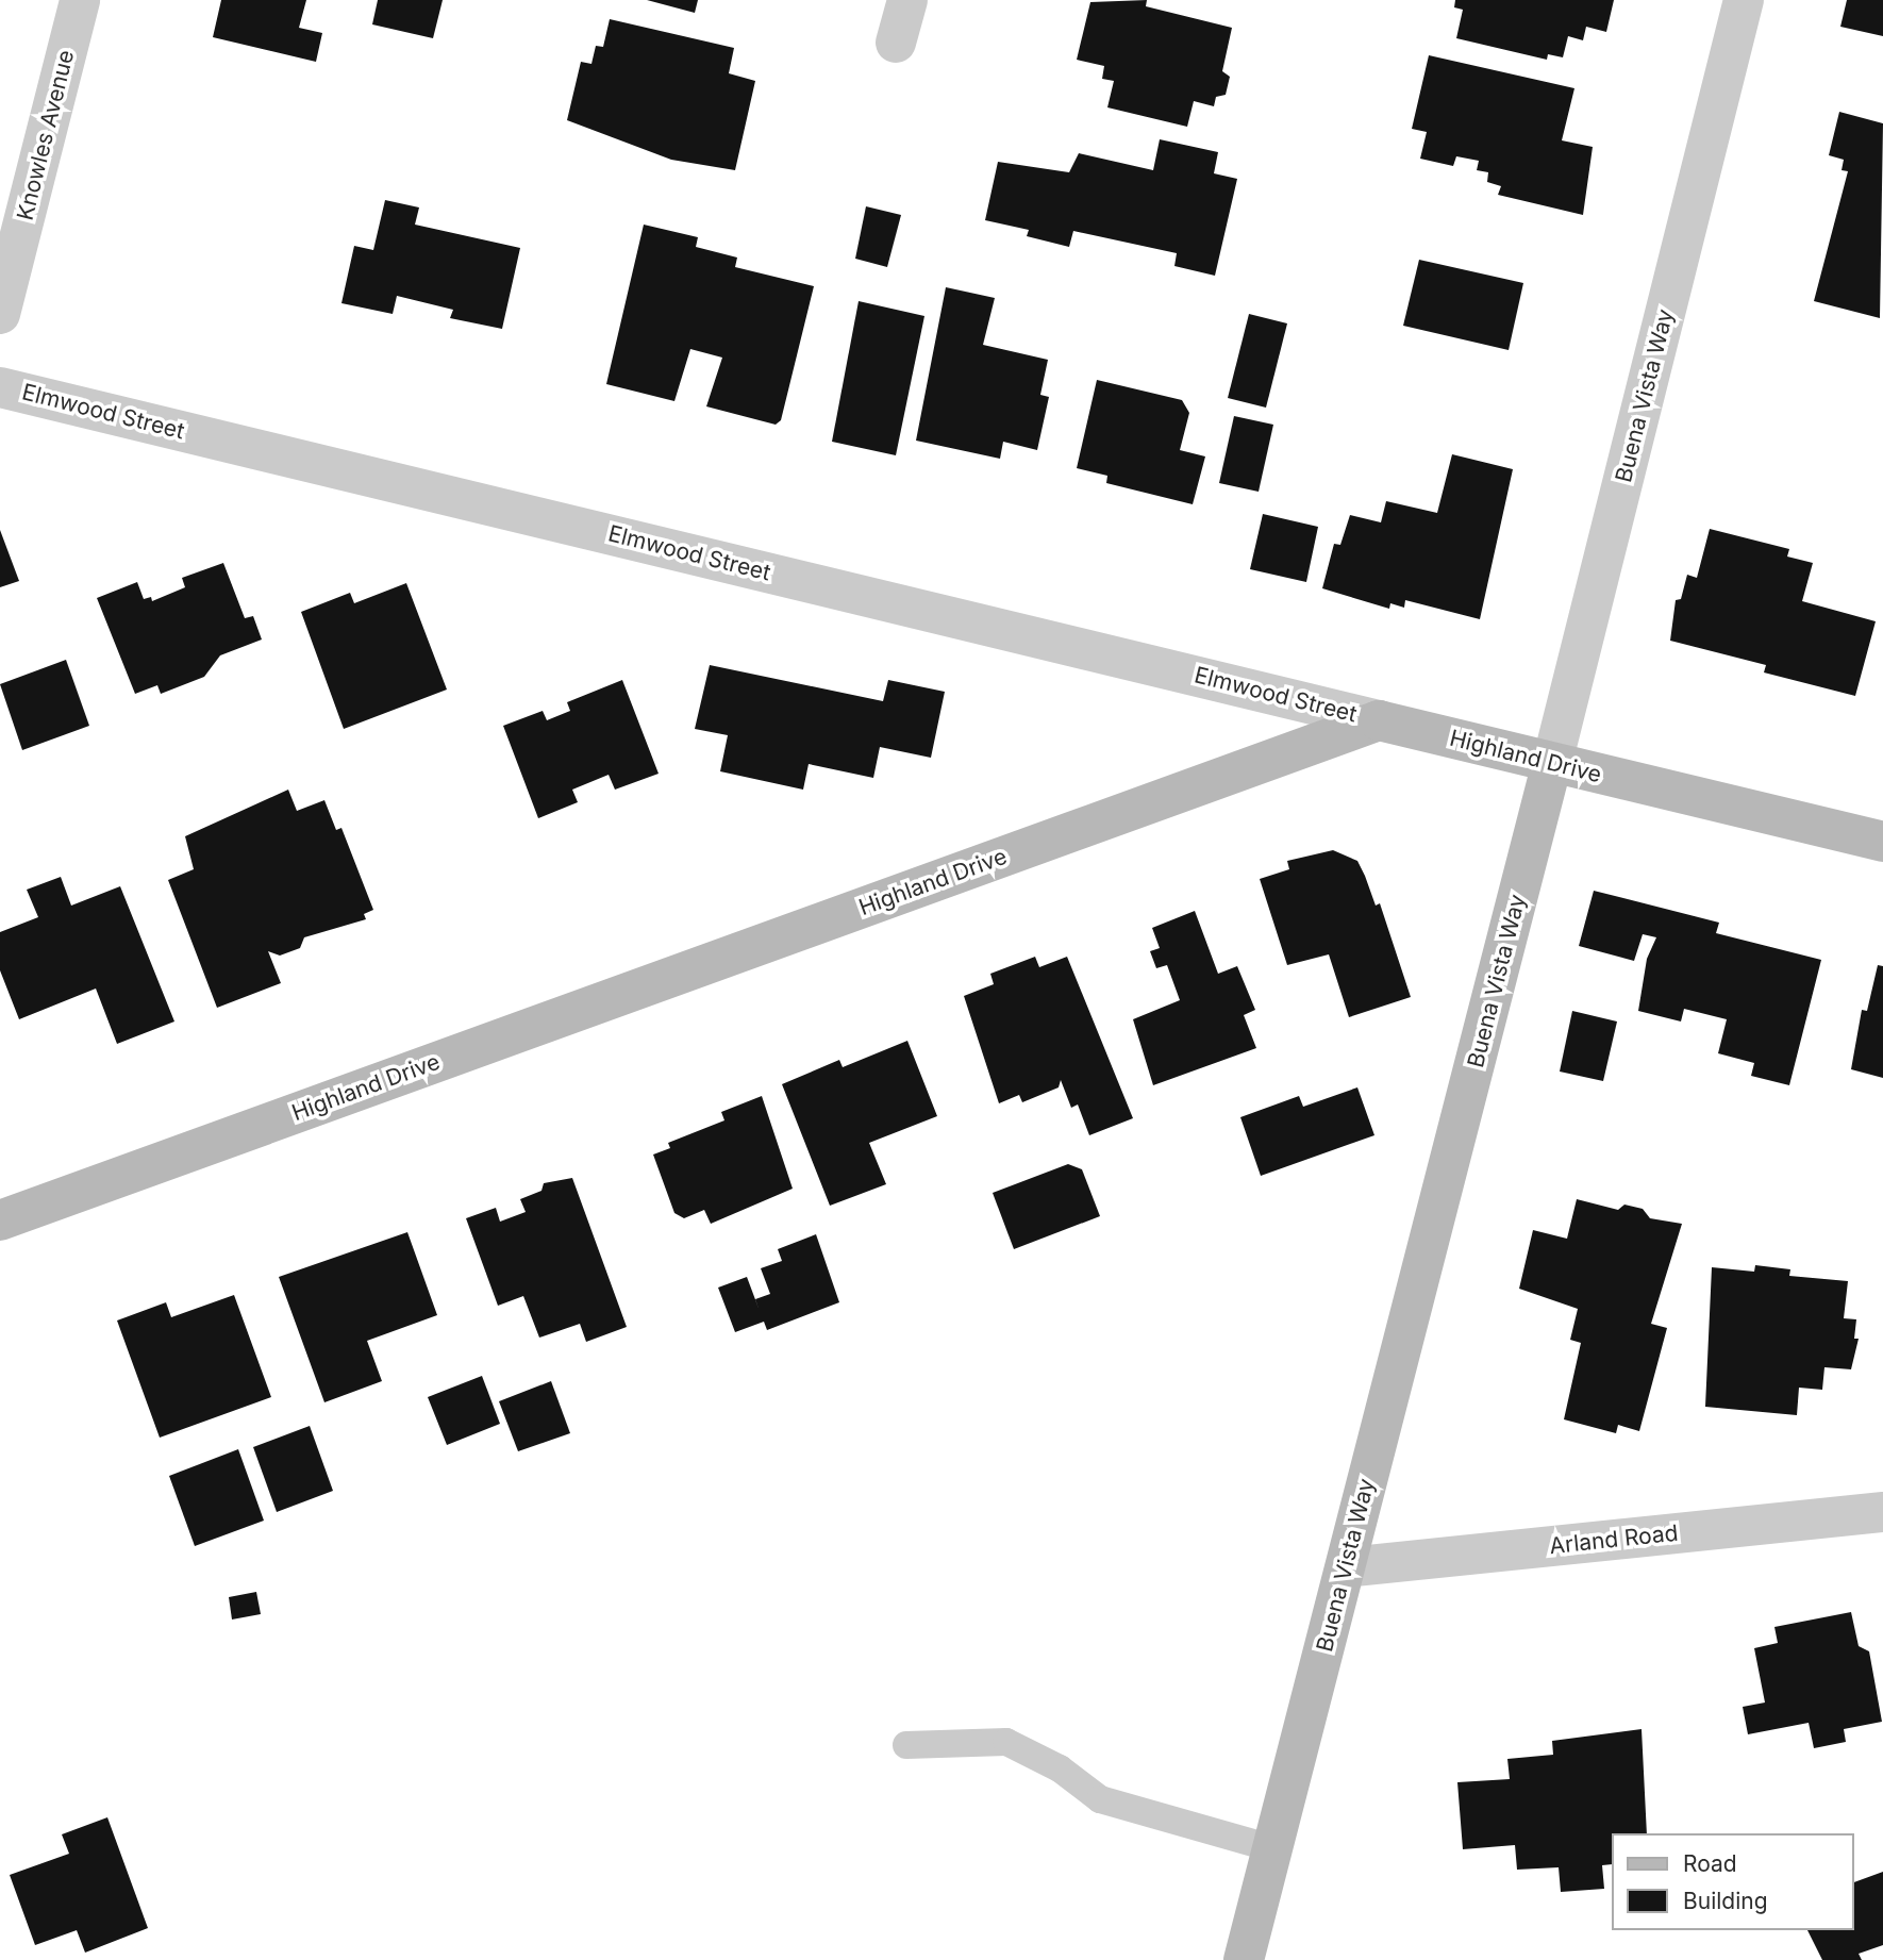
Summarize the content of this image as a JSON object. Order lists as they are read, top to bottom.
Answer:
{
  "streets": {
    "street": [
      "Knowles Avenue",
      "Buena Vista Way",
      "Elmwood Street",
      "Highland Drive",
      "Arland Road"
    ]
  },
  "crossings": [
    ["Buena Vista Way", "Highland Drive"],
    ["Buena Vista Way", "Arland Road"],
    ["Elmwood Street", "Highland Drive"]
  ],
  "legend": ["Road", "Building"]
}
